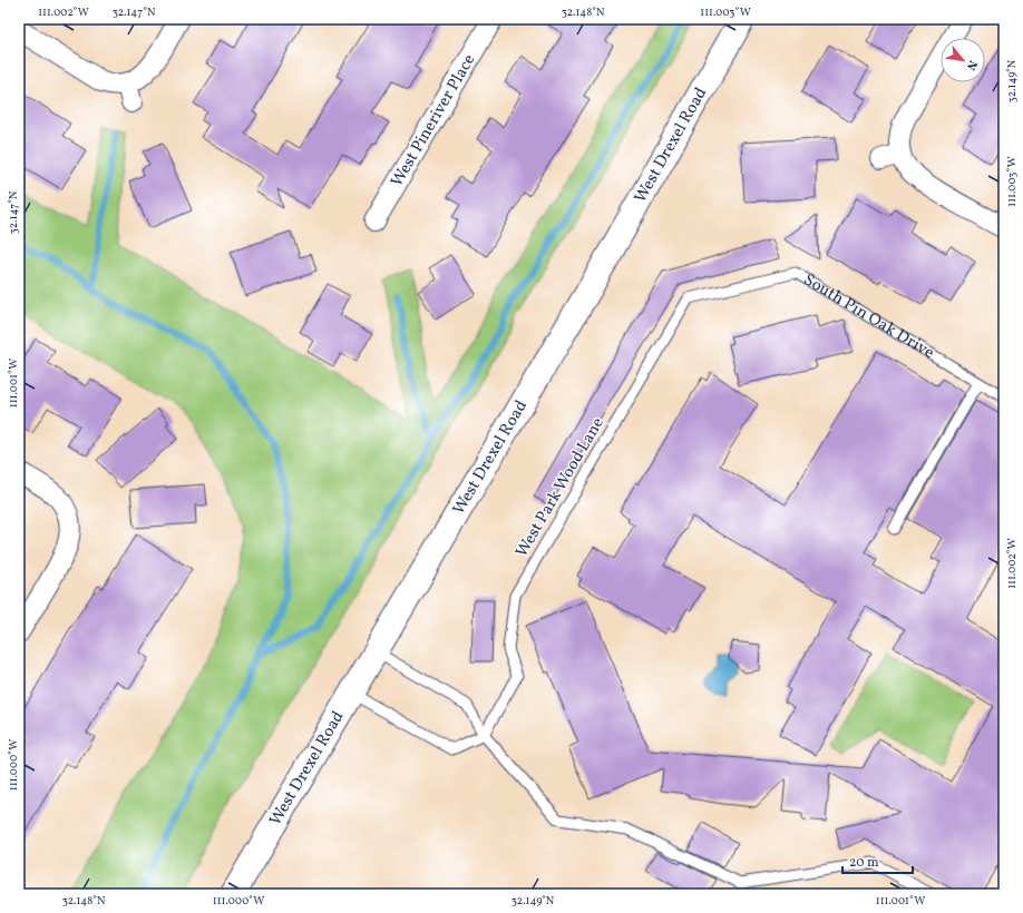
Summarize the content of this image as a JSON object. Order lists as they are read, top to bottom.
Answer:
{
  "streets": {
    "street": ["West Pineriver Place", "West Drexel Road"],
    "lane": ["South Pin Oak Drive", "West Park Wood Lane"]
  },
  "crossings": [
    ["South Pin Oak Drive", "West Park Wood Lane"]
  ],
  "scale_bar": "20 m",
  "north": "bottom right",
  "coordinates": [
    "111.002°W",
    "32.147°N",
    "32.148°N",
    "111.003°W",
    "32.149°N",
    "111.001°W",
    "111.000°W"
  ]
}
